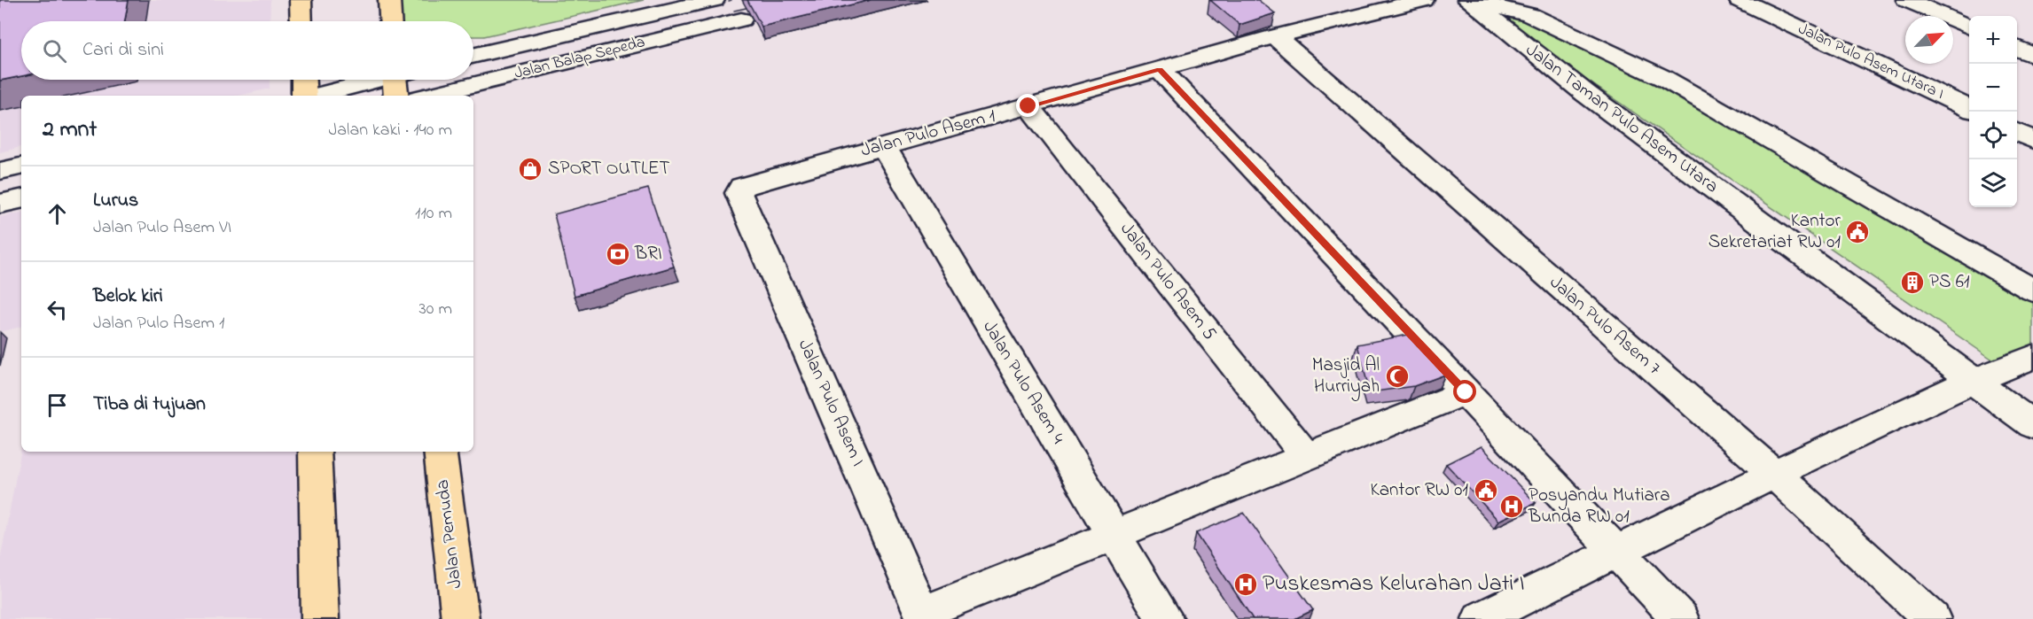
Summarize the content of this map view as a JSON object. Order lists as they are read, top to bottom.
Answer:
{
  "streets": {
    "main road": ["Jalan Pemuda"],
    "street": [
      "Jalan Balap Sepeda",
      "Jalan Pulo Asem Utara I",
      "Jalan Taman Pulo Asem Utara",
      "Jalan Pulo Asem 1",
      "Jalan Pulo Asem 5",
      "Jalan Pulo Asem 7",
      "Jalan Pulo Asem 4",
      "Jalan Pulo Asem I"
    ]
  },
  "crossings": [
    ["Jalan Pulo Asem 1", "Jalan Pulo Asem 5"],
    ["Jalan Pulo Asem 1", "Jalan Pulo Asem 7"],
    ["Jalan Pulo Asem 1", "Jalan Pulo Asem 4"],
    ["Jalan Pulo Asem 1", "Jalan Pulo Asem I"]
  ],
  "places": {
    "shop": ["SPORT OUTLET"],
    "public building": ["Kantor Sekretariat RW 01", "Kantor RW 01"],
    "bank": ["BRI"],
    "building": ["PS 61"],
    "mosque": ["Masjid Al Hurriyah"],
    "hospital": ["Posyandu Mutiara Bunda RW 01", "Puskesmas Kelurahan Jati I"]
  },
  "north": "top right",
  "page": {
    "map_buttons": ["+", "−"],
    "search": "Cari di sini",
    "heading": ["2 mnt", "Jalan kaki · 140 m"],
    "list": [
      ["Lurus", "Jalan Pulo Asem VI", "110 m"],
      ["Belok kiri", "Jalan Pulo Asem 1", "30 m"],
      "Tiba di tujuan"
    ]
  }
}
